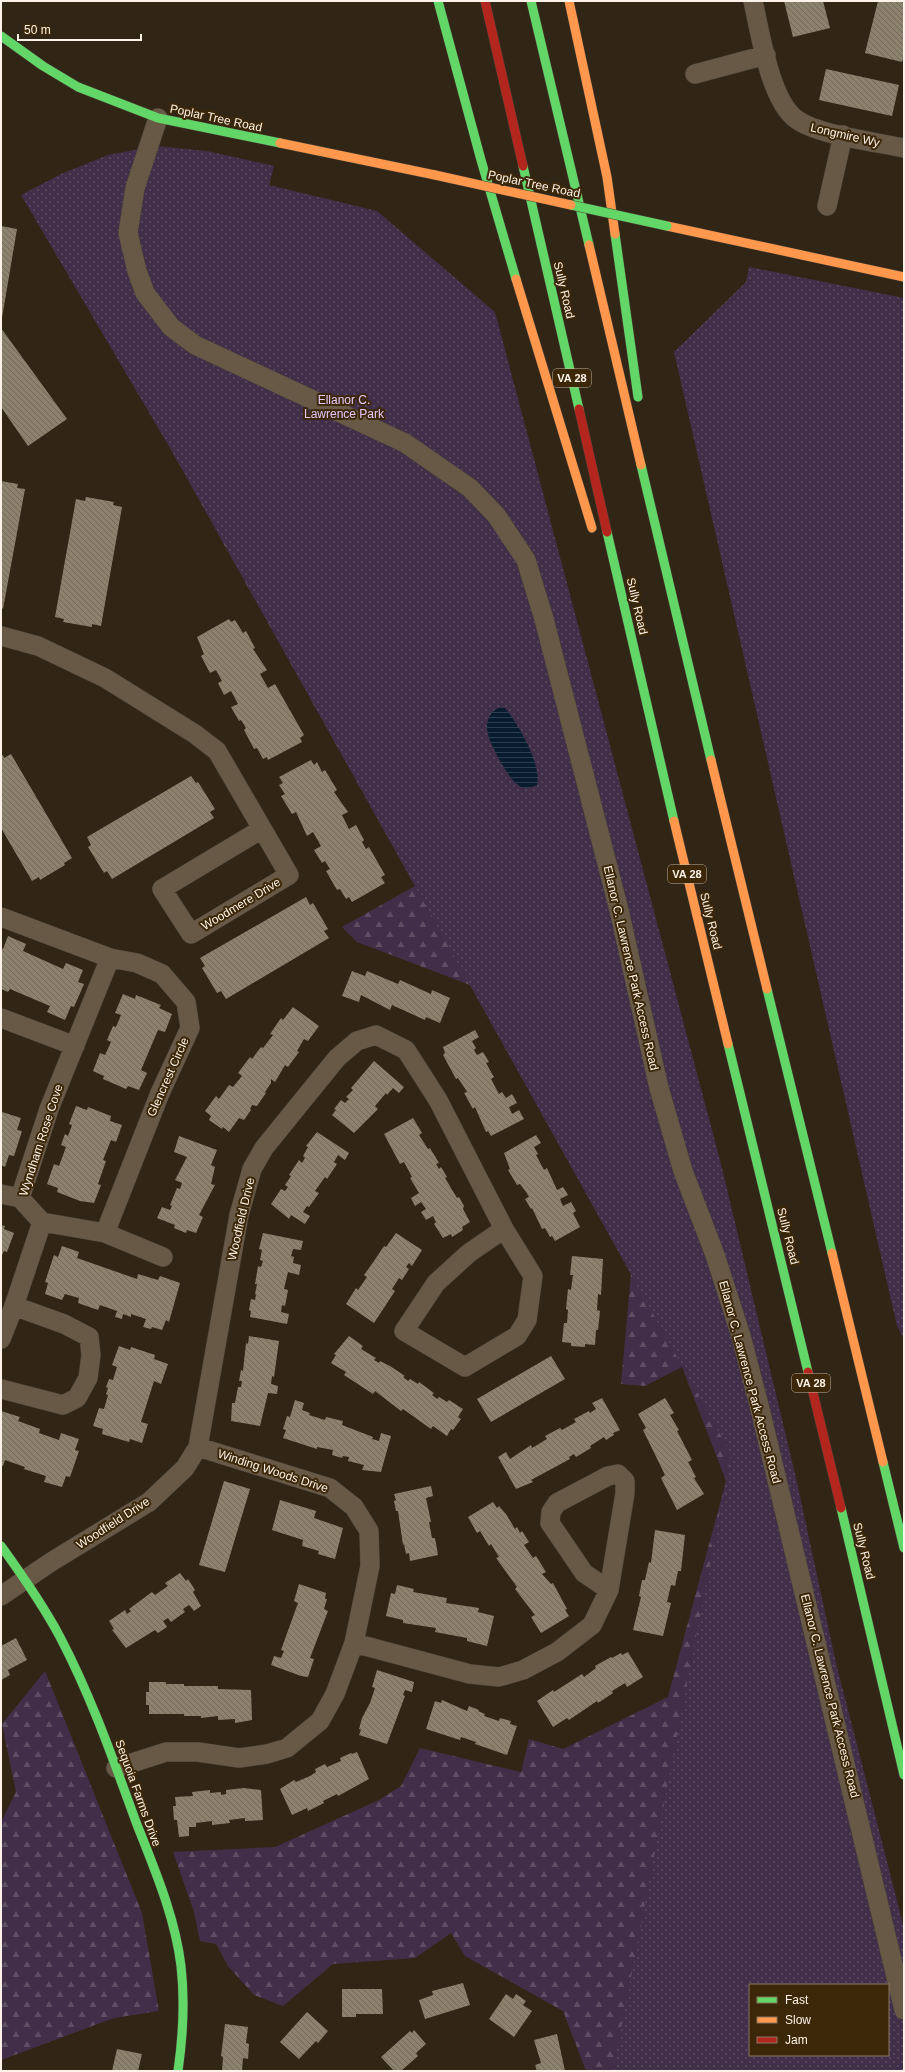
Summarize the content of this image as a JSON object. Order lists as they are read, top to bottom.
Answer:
{
  "streets": {
    "main road": [
      "Poplar Tree Road",
      "Sully Road",
      "VA 28",
      "Sequoia Farms Drive"
    ],
    "street": [
      "Longmire Wy",
      "Woodmere Drive",
      "Ellanor C. Lawrence Park Access Road",
      "Glencrest Circle",
      "Wyndham Rose Cove",
      "Woodfield Drive",
      "Winding Woods Drive"
    ]
  },
  "crossings": [
    ["Poplar Tree Road", "Ellanor C. Lawrence Park Access Road"],
    ["Glencrest Circle", "Wyndham Rose Cove"],
    ["Woodfield Drive", "Winding Woods Drive"],
    ["Woodfield Drive", "Sequoia Farms Drive"],
    ["Winding Woods Drive", "Sequoia Farms Drive"]
  ],
  "parks": ["Ellanor C. Lawrence Park"],
  "legend": ["Fast", "Slow", "Jam"],
  "scale_bar": "50 m"
}
